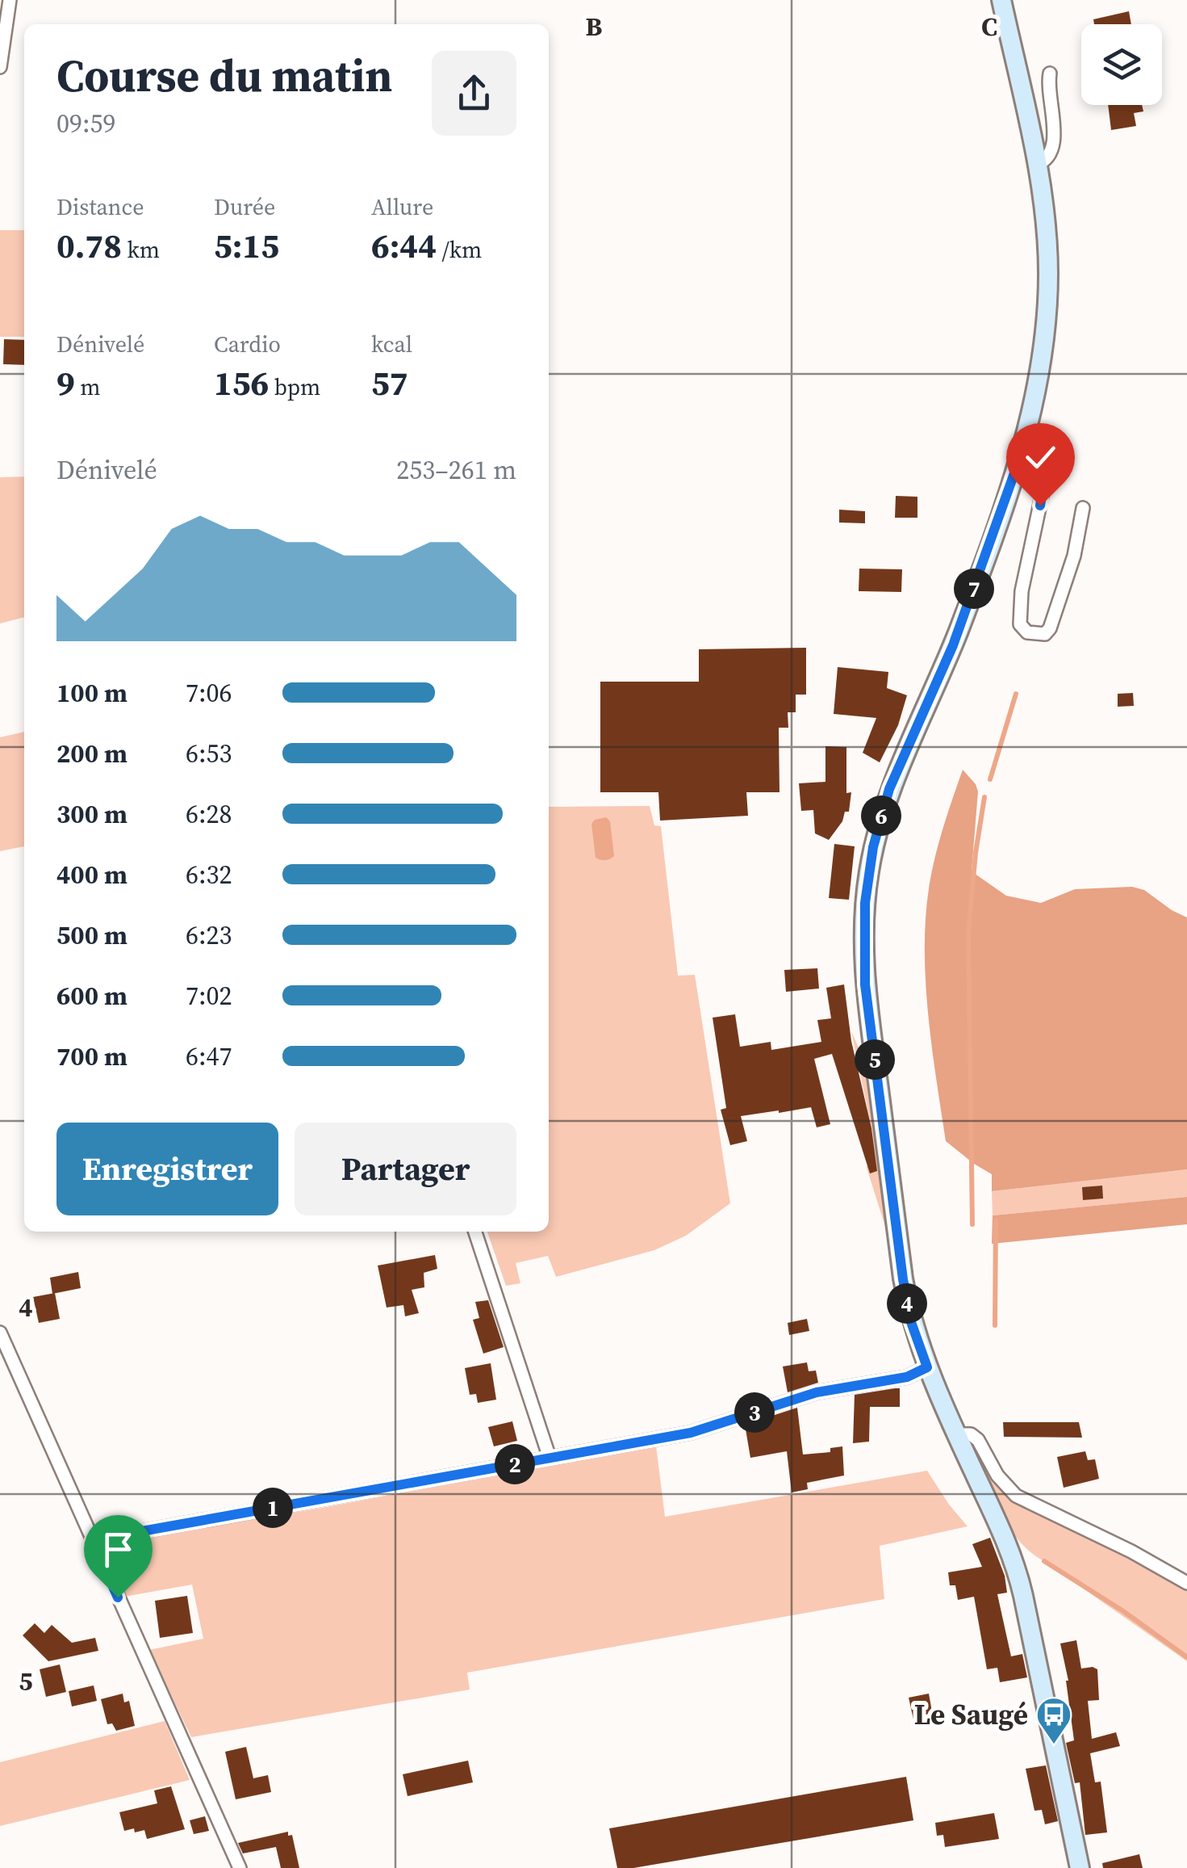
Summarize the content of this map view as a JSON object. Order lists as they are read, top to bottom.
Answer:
{
  "places": {
    "bus stop": ["Le Saugé"]
  },
  "page": {
    "heading": ["Course du matin", "09:59"],
    "stats": [
      ["Distance", "0.78 km"],
      ["Durée", "5:15"],
      ["Allure", "6:44 /km"],
      ["Dénivelé", "9 m"],
      ["Cardio", "156 bpm"],
      ["kcal", "57"]
    ],
    "chart": ["Dénivelé", "253–261 m"],
    "pins": [
      "7",
      "6",
      "5",
      "4",
      "3",
      "2",
      "1"
    ],
    "list": [
      {
        "name": "100 m",
        "note": "7:06"
      },
      {
        "name": "200 m",
        "note": "6:53"
      },
      {
        "name": "300 m",
        "note": "6:28"
      },
      {
        "name": "400 m",
        "note": "6:32"
      },
      {
        "name": "500 m",
        "note": "6:23"
      },
      {
        "name": "600 m",
        "note": "7:02"
      },
      {
        "name": "700 m",
        "note": "6:47"
      }
    ],
    "buttons": ["Enregistrer", "Partager"]
  },
  "grid": {
    "columns": ["B", "C"],
    "rows": ["4", "5"]
  }
}
